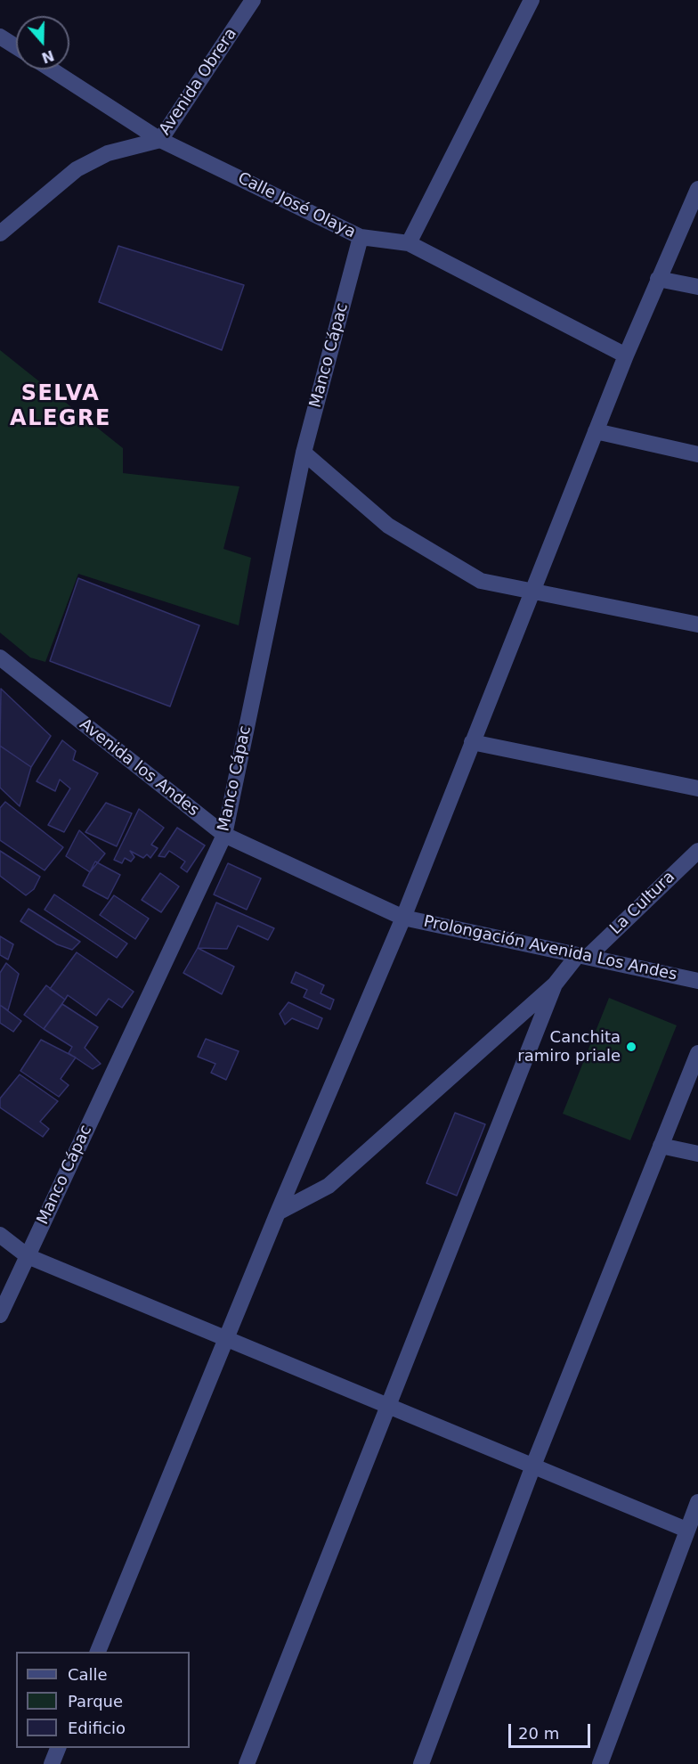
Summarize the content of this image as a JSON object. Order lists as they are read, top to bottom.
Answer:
{
  "streets": {
    "street": [
      "Avenida Obrera",
      "Calle José Olaya",
      "Manco Cápac",
      "Avenida los Andes",
      "La Cultura",
      "Prolongación Avenida Los Andes"
    ]
  },
  "crossings": [
    ["Avenida Obrera", "Calle José Olaya"],
    ["Calle José Olaya", "Manco Cápac"],
    ["Manco Cápac", "Avenida los Andes"],
    ["Avenida los Andes", "Prolongación Avenida Los Andes"],
    ["La Cultura", "Prolongación Avenida Los Andes"]
  ],
  "districts": ["SELVA ALEGRE"],
  "places": ["Canchita ramiro priale"],
  "legend": ["Calle", "Parque", "Edificio"],
  "scale_bar": "20 m",
  "north": "bottom"
}
